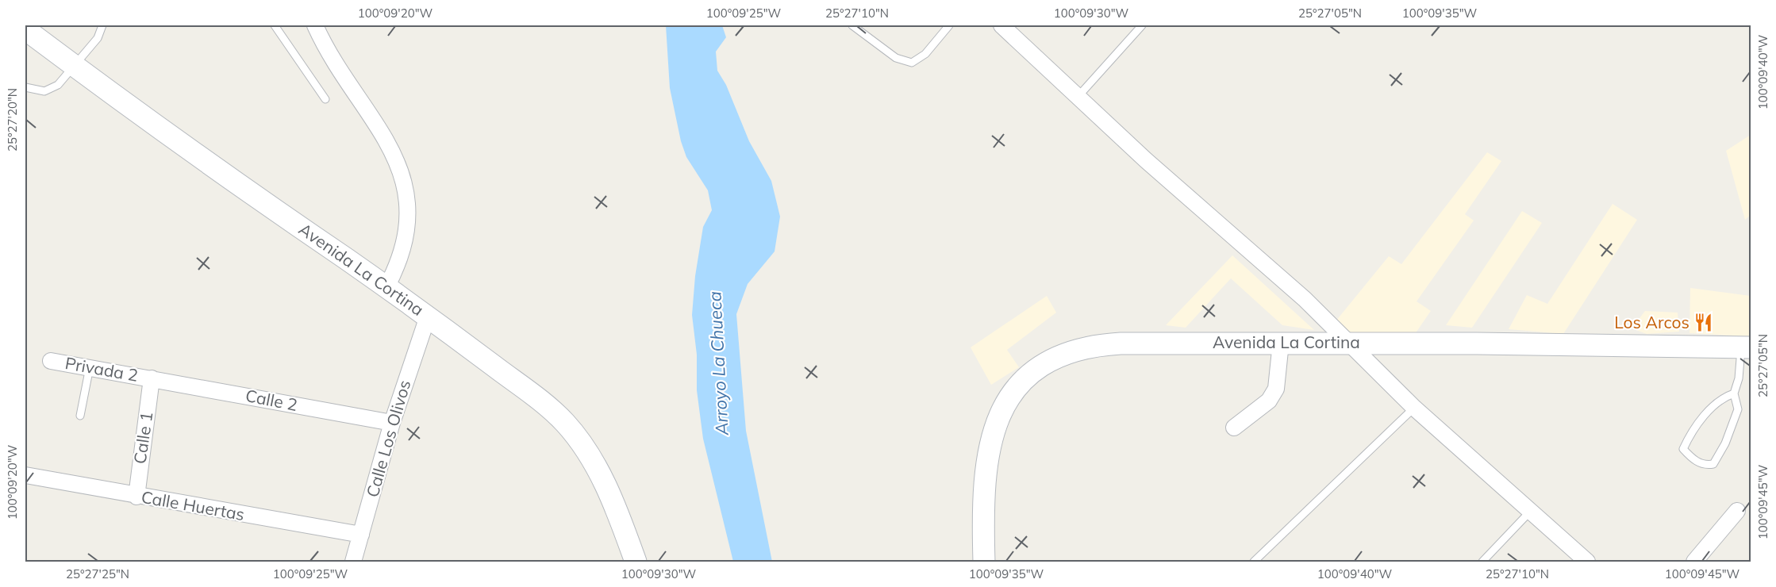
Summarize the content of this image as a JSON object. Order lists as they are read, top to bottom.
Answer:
{
  "streets": {
    "main road": ["Avenida La Cortina"],
    "street": [
      "Privada 2",
      "Calle 2",
      "Calle 1",
      "Calle Los Olivos",
      "Calle Huertas"
    ]
  },
  "crossings": [
    ["Avenida La Cortina", "Calle Los Olivos"],
    ["Privada 2", "Calle 2"],
    ["Privada 2", "Calle 1"],
    ["Calle 2", "Calle 1"],
    ["Calle 2", "Calle Los Olivos"],
    ["Calle 1", "Calle Huertas"],
    ["Calle Los Olivos", "Calle Huertas"]
  ],
  "water": ["Arroyo La Chueca"],
  "places": {
    "restaurant": ["Los Arcos"]
  },
  "coordinates": [
    "100°09'20\"W",
    "100°09'25\"W",
    "25°27'10\"N",
    "100°09'30\"W",
    "25°27'05\"N",
    "100°09'35\"W",
    "100°09'40\"W",
    "25°27'20\"N",
    "100°09'45\"W",
    "25°27'25\"N"
  ]
}
